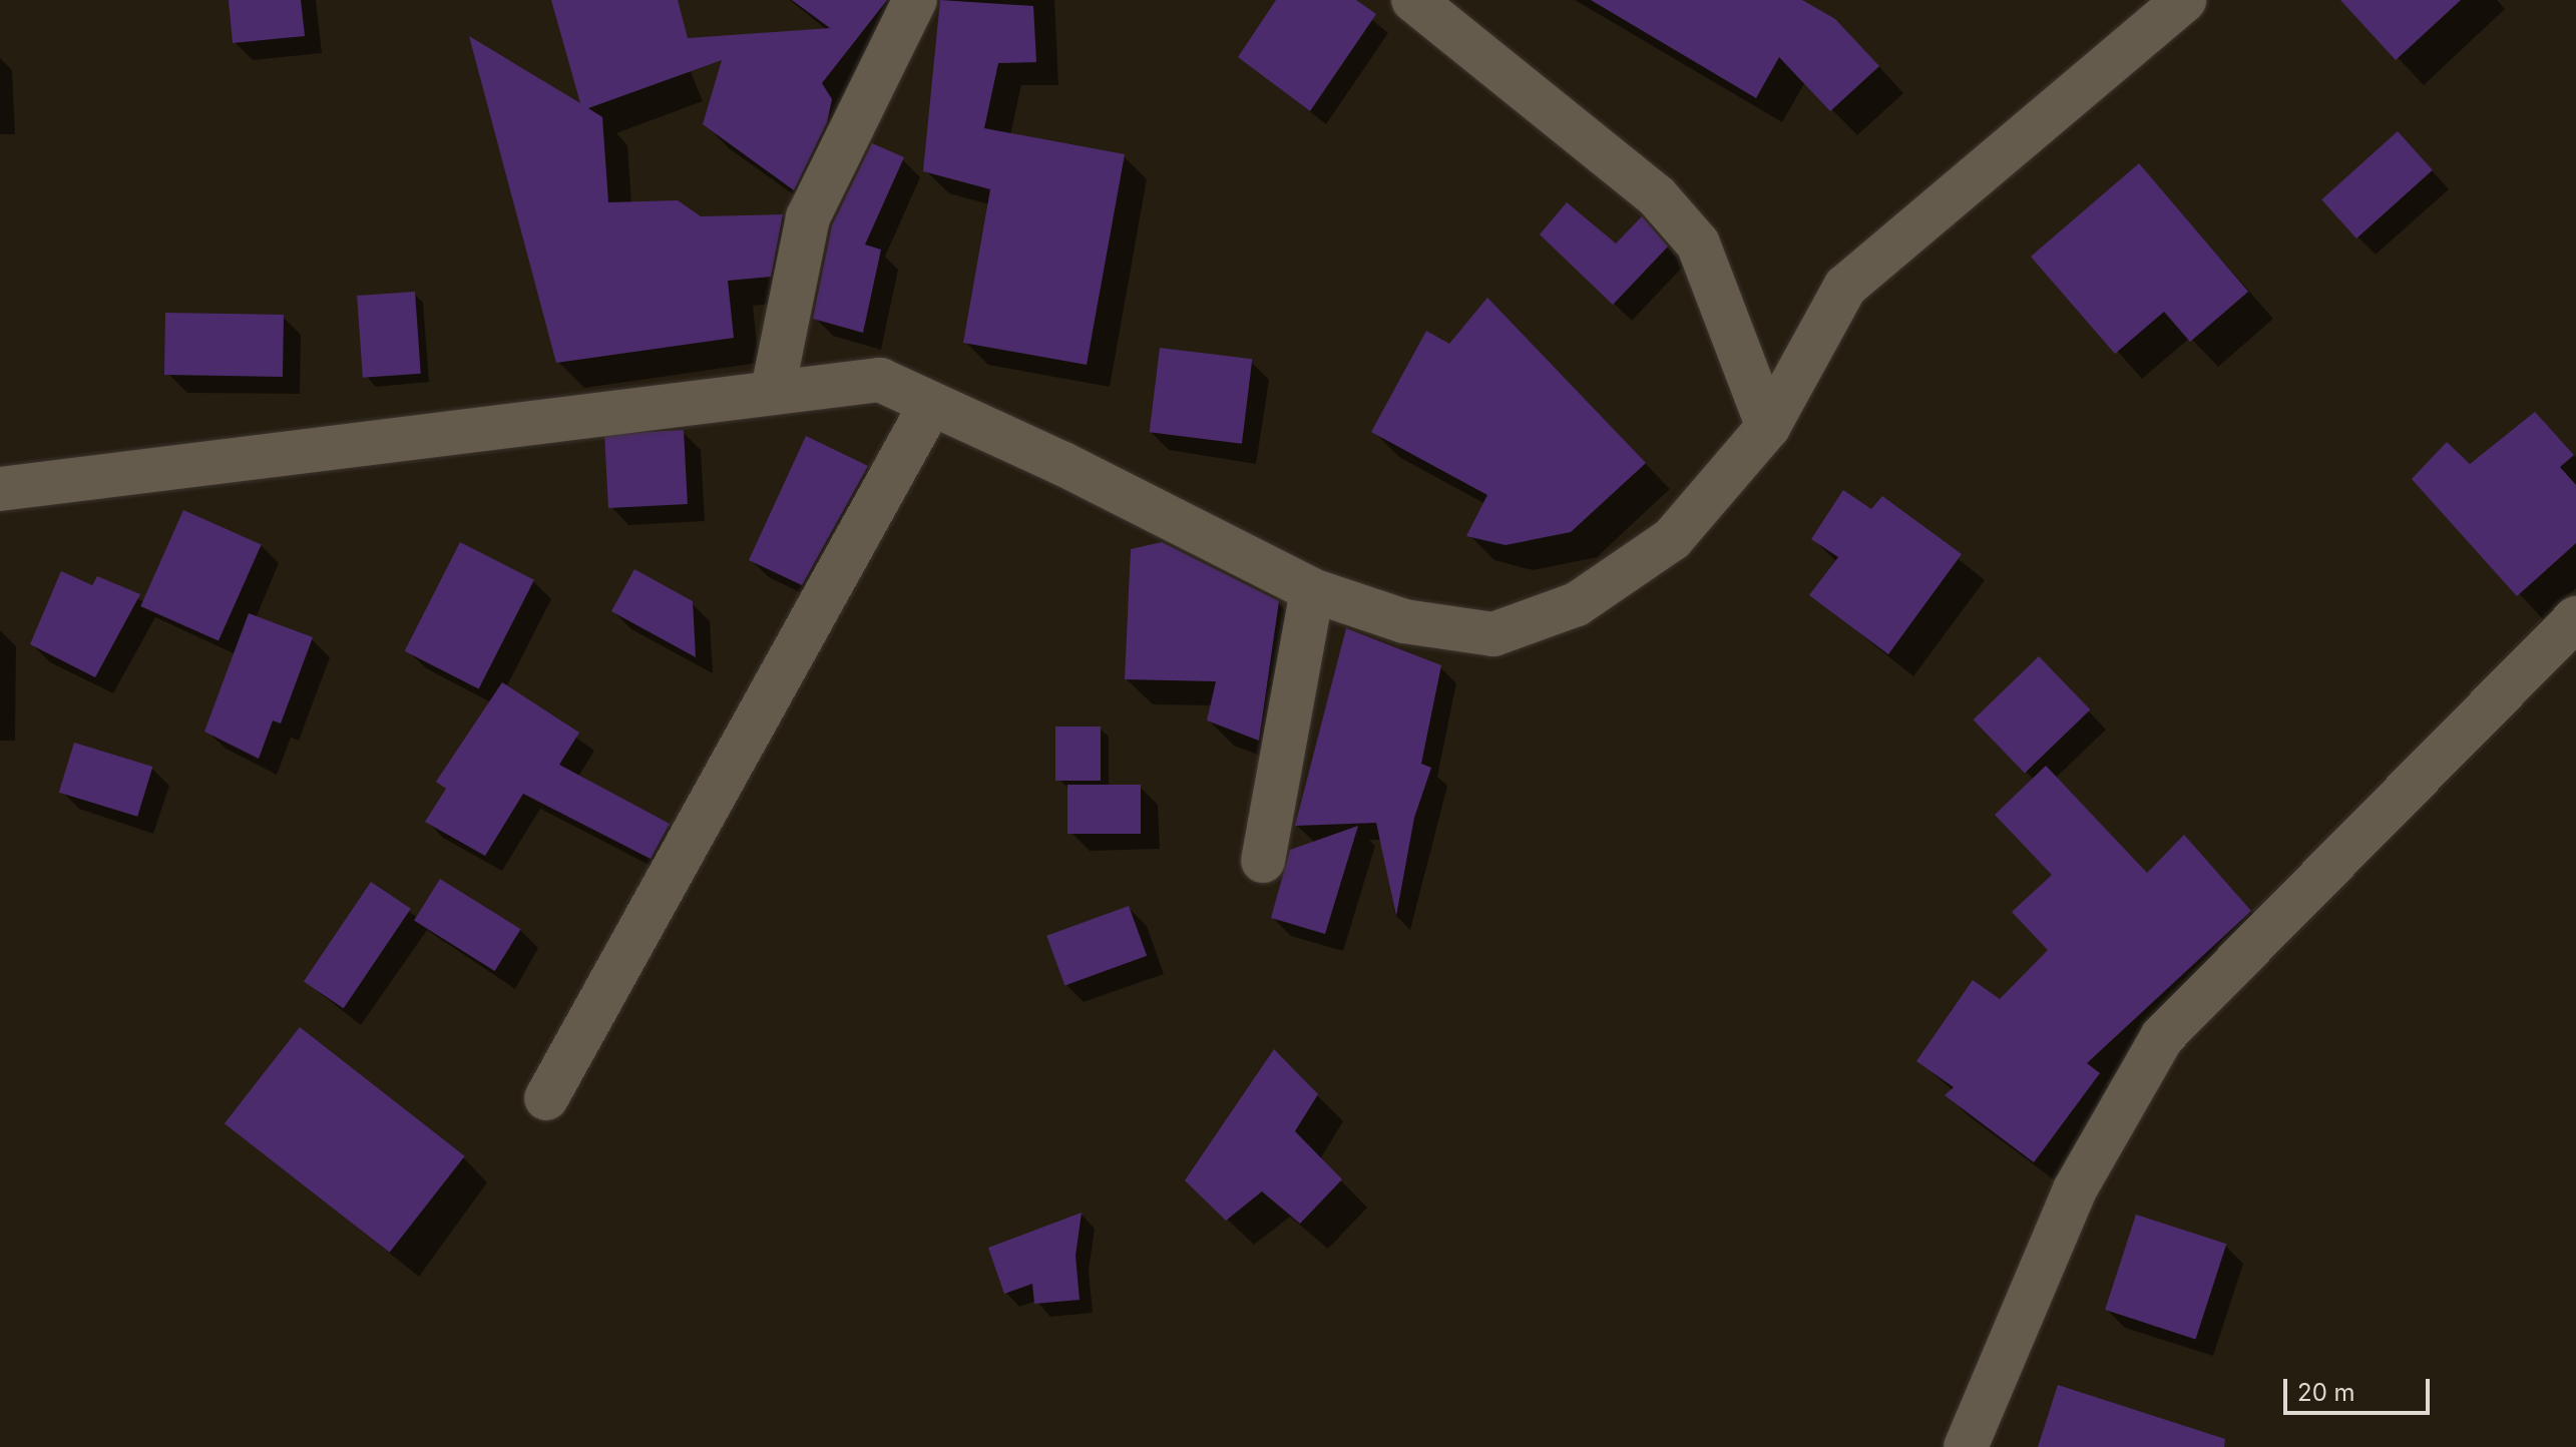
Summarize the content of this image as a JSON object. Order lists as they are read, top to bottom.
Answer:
{
  "scale_bar": "20 m"
}
